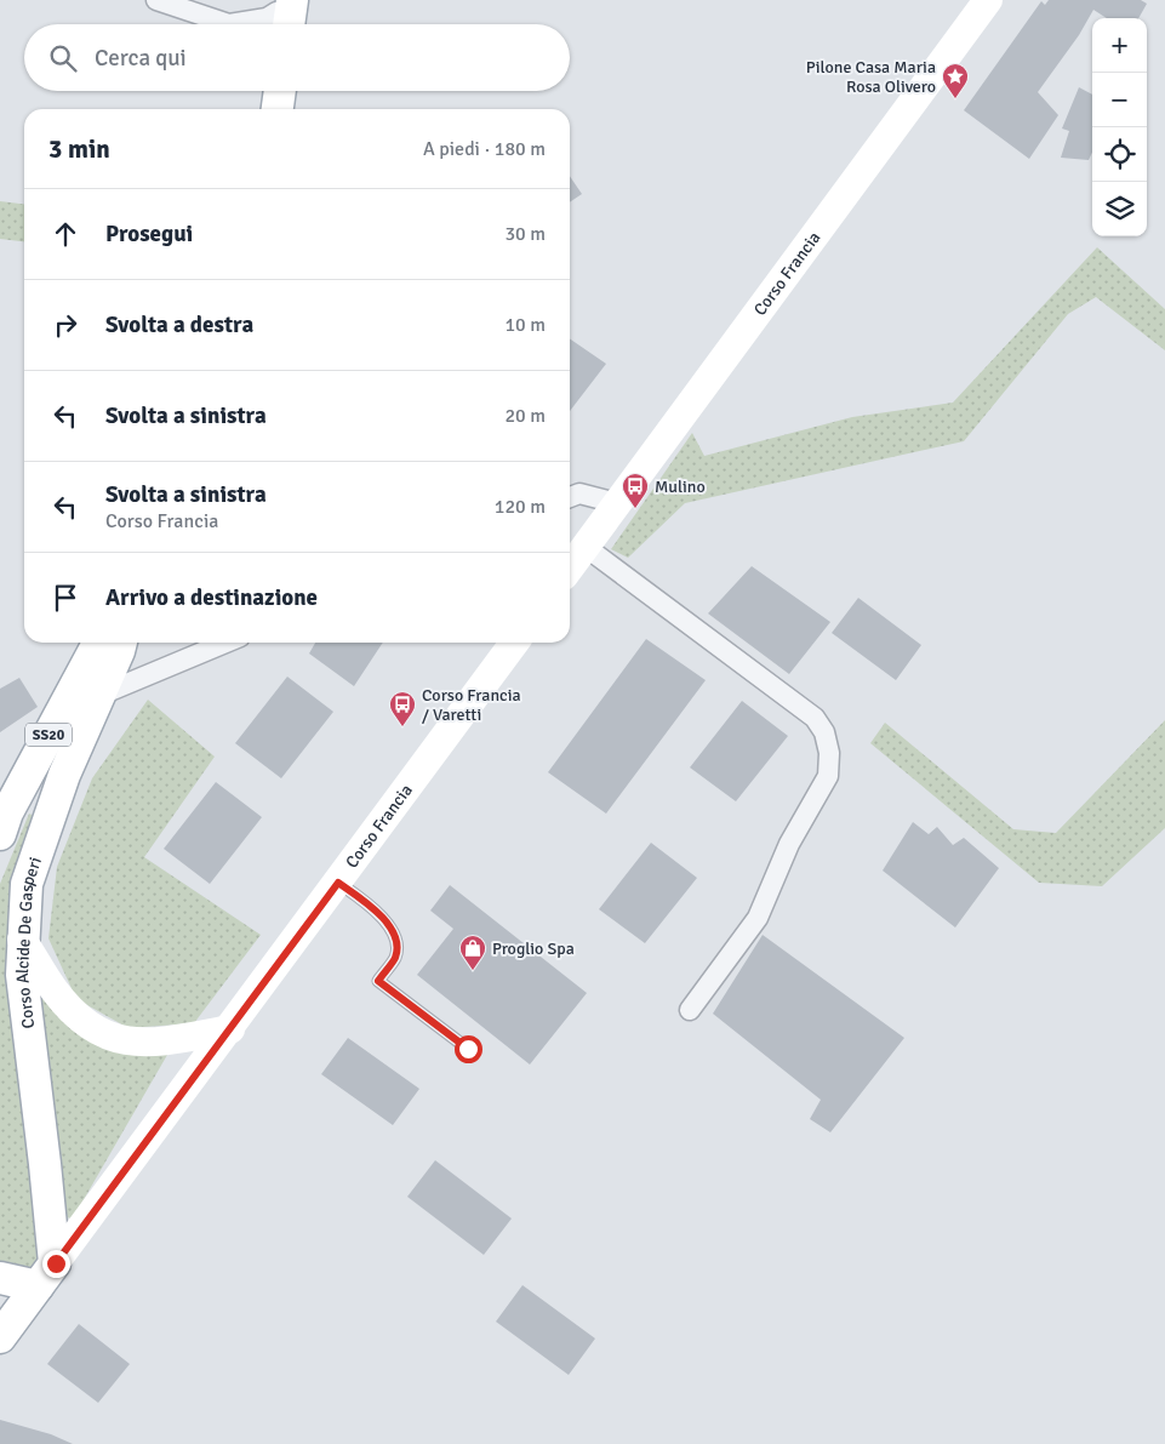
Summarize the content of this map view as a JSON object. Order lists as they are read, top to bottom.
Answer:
{
  "streets": {
    "main road": ["Corso Francia", "SS20", "Corso Alcide De Gasperi"]
  },
  "crossings": [
    ["Corso Francia", "Corso Alcide De Gasperi"]
  ],
  "places": {
    "place": ["Pilone Casa Maria Rosa Olivero"],
    "bus stop": ["Mulino", "Corso Francia / Varetti"],
    "shop": ["Proglio Spa"]
  },
  "page": {
    "map_buttons": ["+", "−"],
    "search": "Cerca qui",
    "heading": ["3 min", "A piedi · 180 m"],
    "list": [
      ["Prosegui", "30 m"],
      ["Svolta a destra", "10 m"],
      ["Svolta a sinistra", "20 m"],
      ["Svolta a sinistra", "Corso Francia", "120 m"],
      "Arrivo a destinazione"
    ]
  }
}
